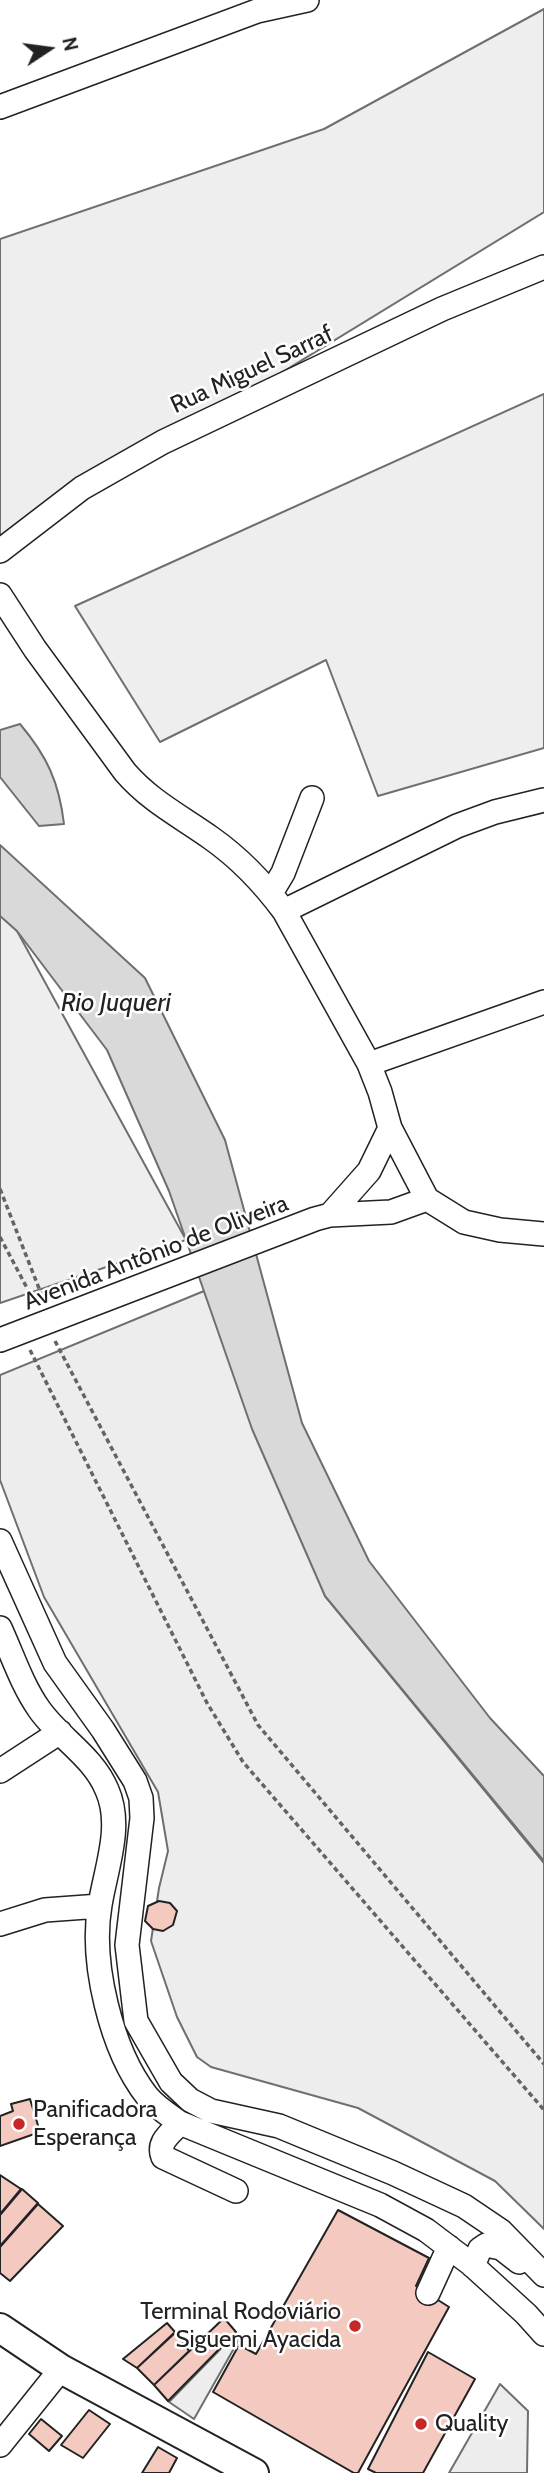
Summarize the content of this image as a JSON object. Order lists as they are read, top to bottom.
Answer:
{
  "streets": {
    "street": ["Rua Miguel Sarraf", "Avenida Antônio de Oliveira"]
  },
  "water": ["Rio Juqueri"],
  "places": ["Panificadora Esperança", "Terminal Rodoviário Siguemi Ayacida", "Quality"],
  "north": "right"
}
